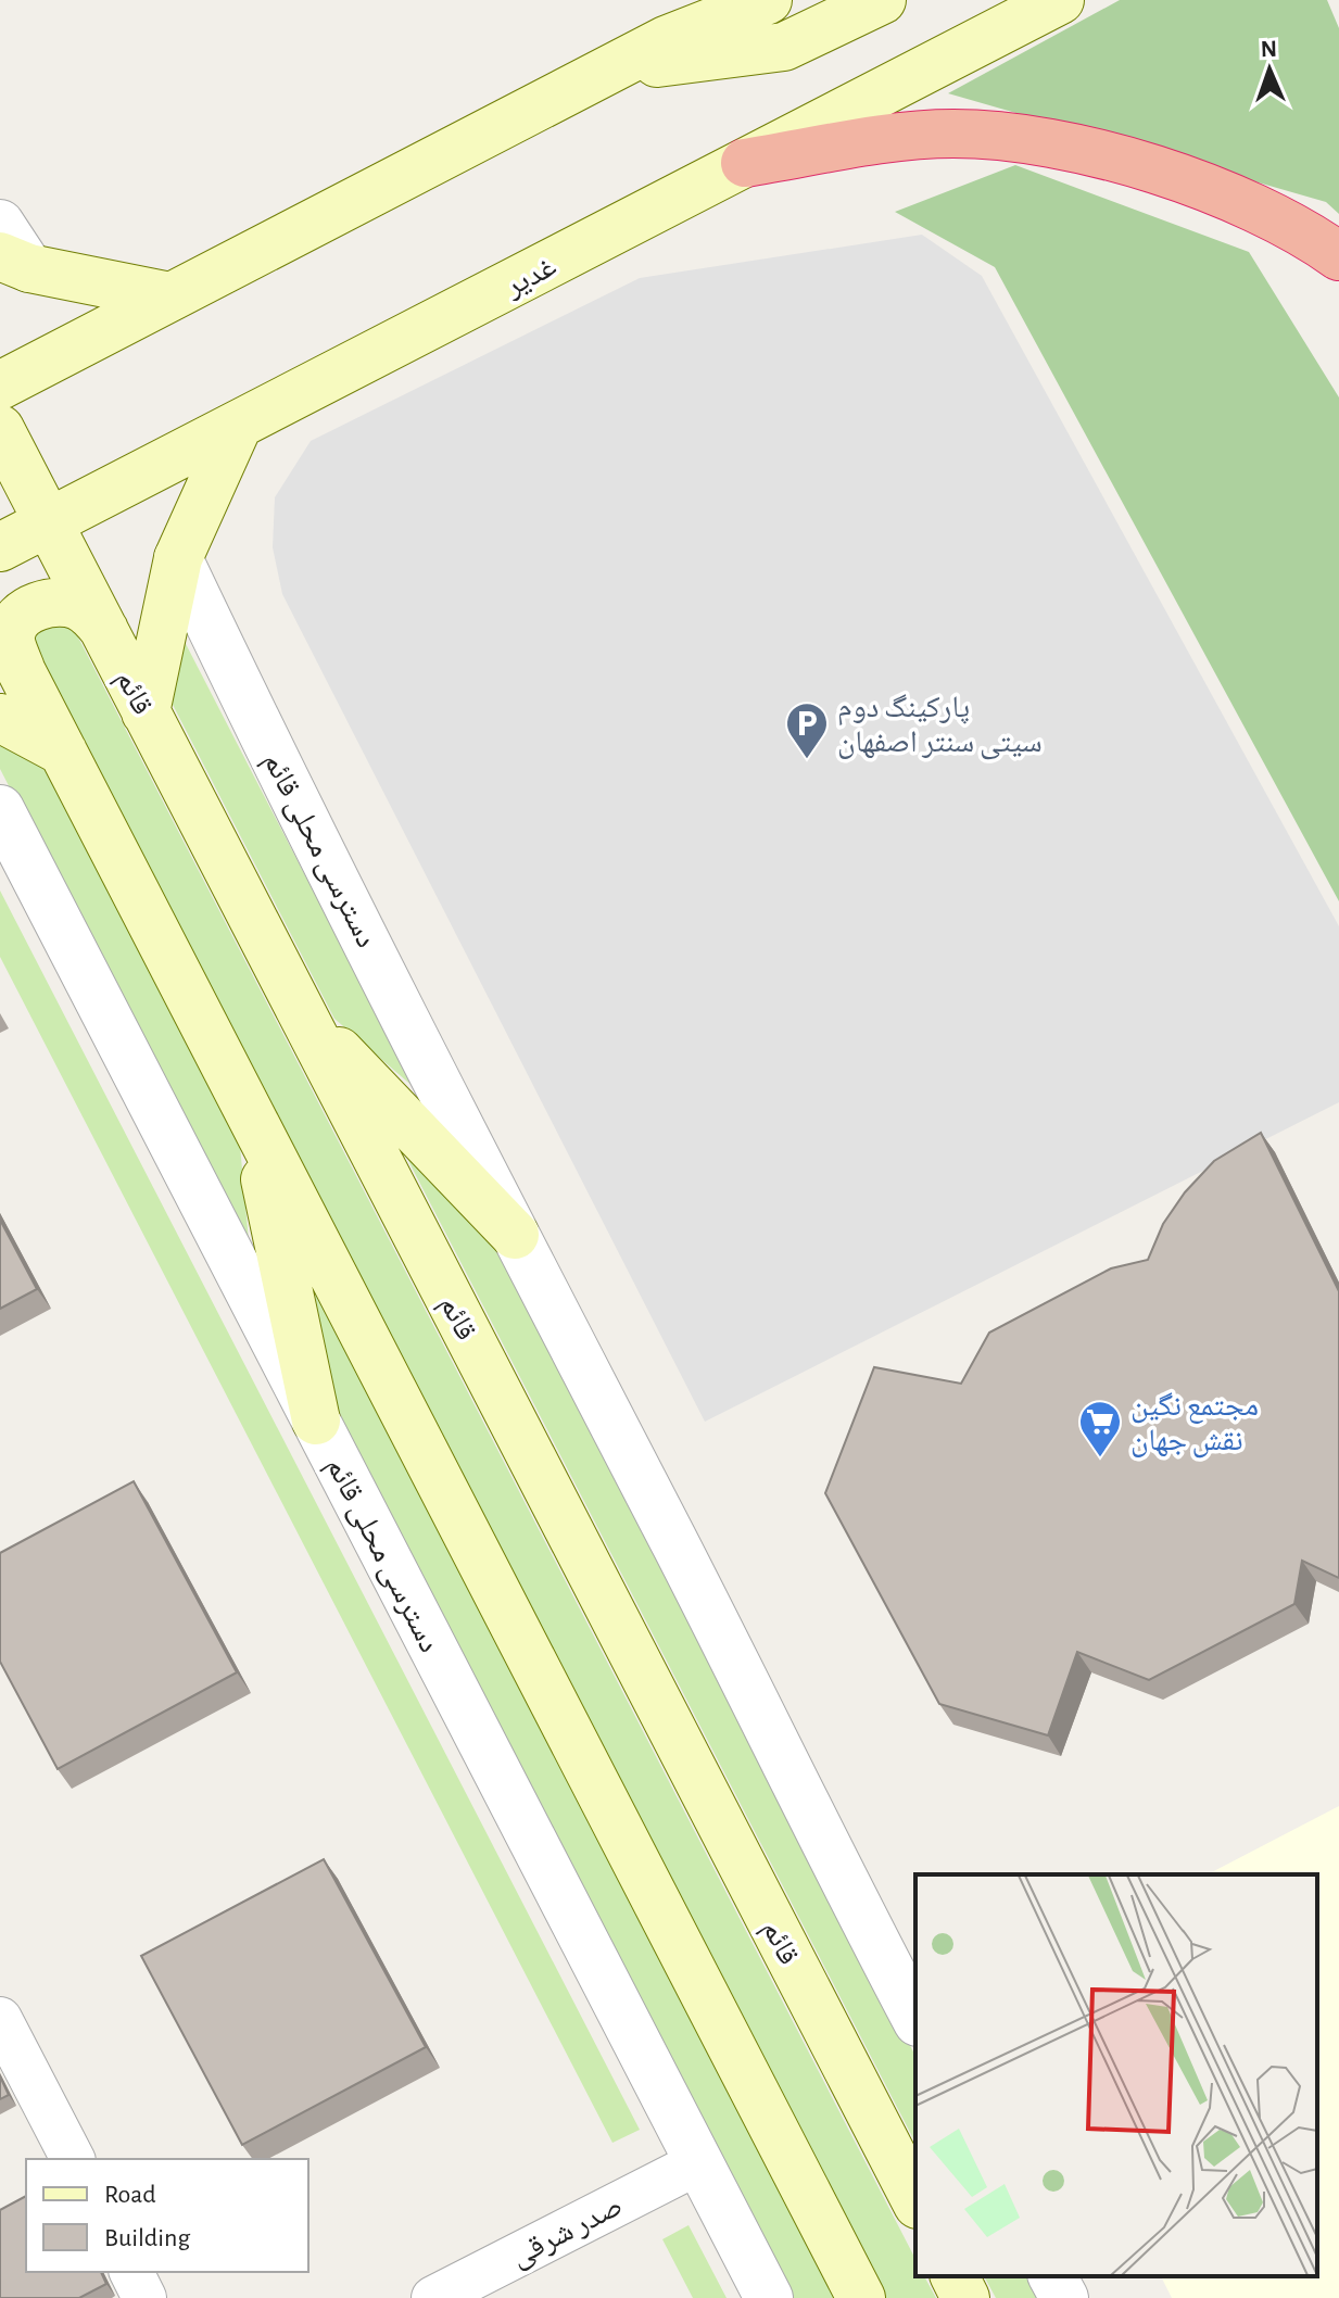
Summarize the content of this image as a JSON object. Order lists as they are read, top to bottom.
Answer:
{
  "streets": {
    "main road": ["غدیر", "قائم"],
    "street": ["دسترسی محلی قائم", "صدر شرقی"]
  },
  "crossings": [
    ["غدیر", "قائم"],
    ["دسترسی محلی قائم", "صدر شرقی"]
  ],
  "places": {
    "parking": ["پارکینگ دوم سیتی سنتر اصفهان"],
    "supermarket": ["مجتمع نگین نقش جهان"]
  },
  "legend": ["Road", "Building"],
  "north": "top"
}
